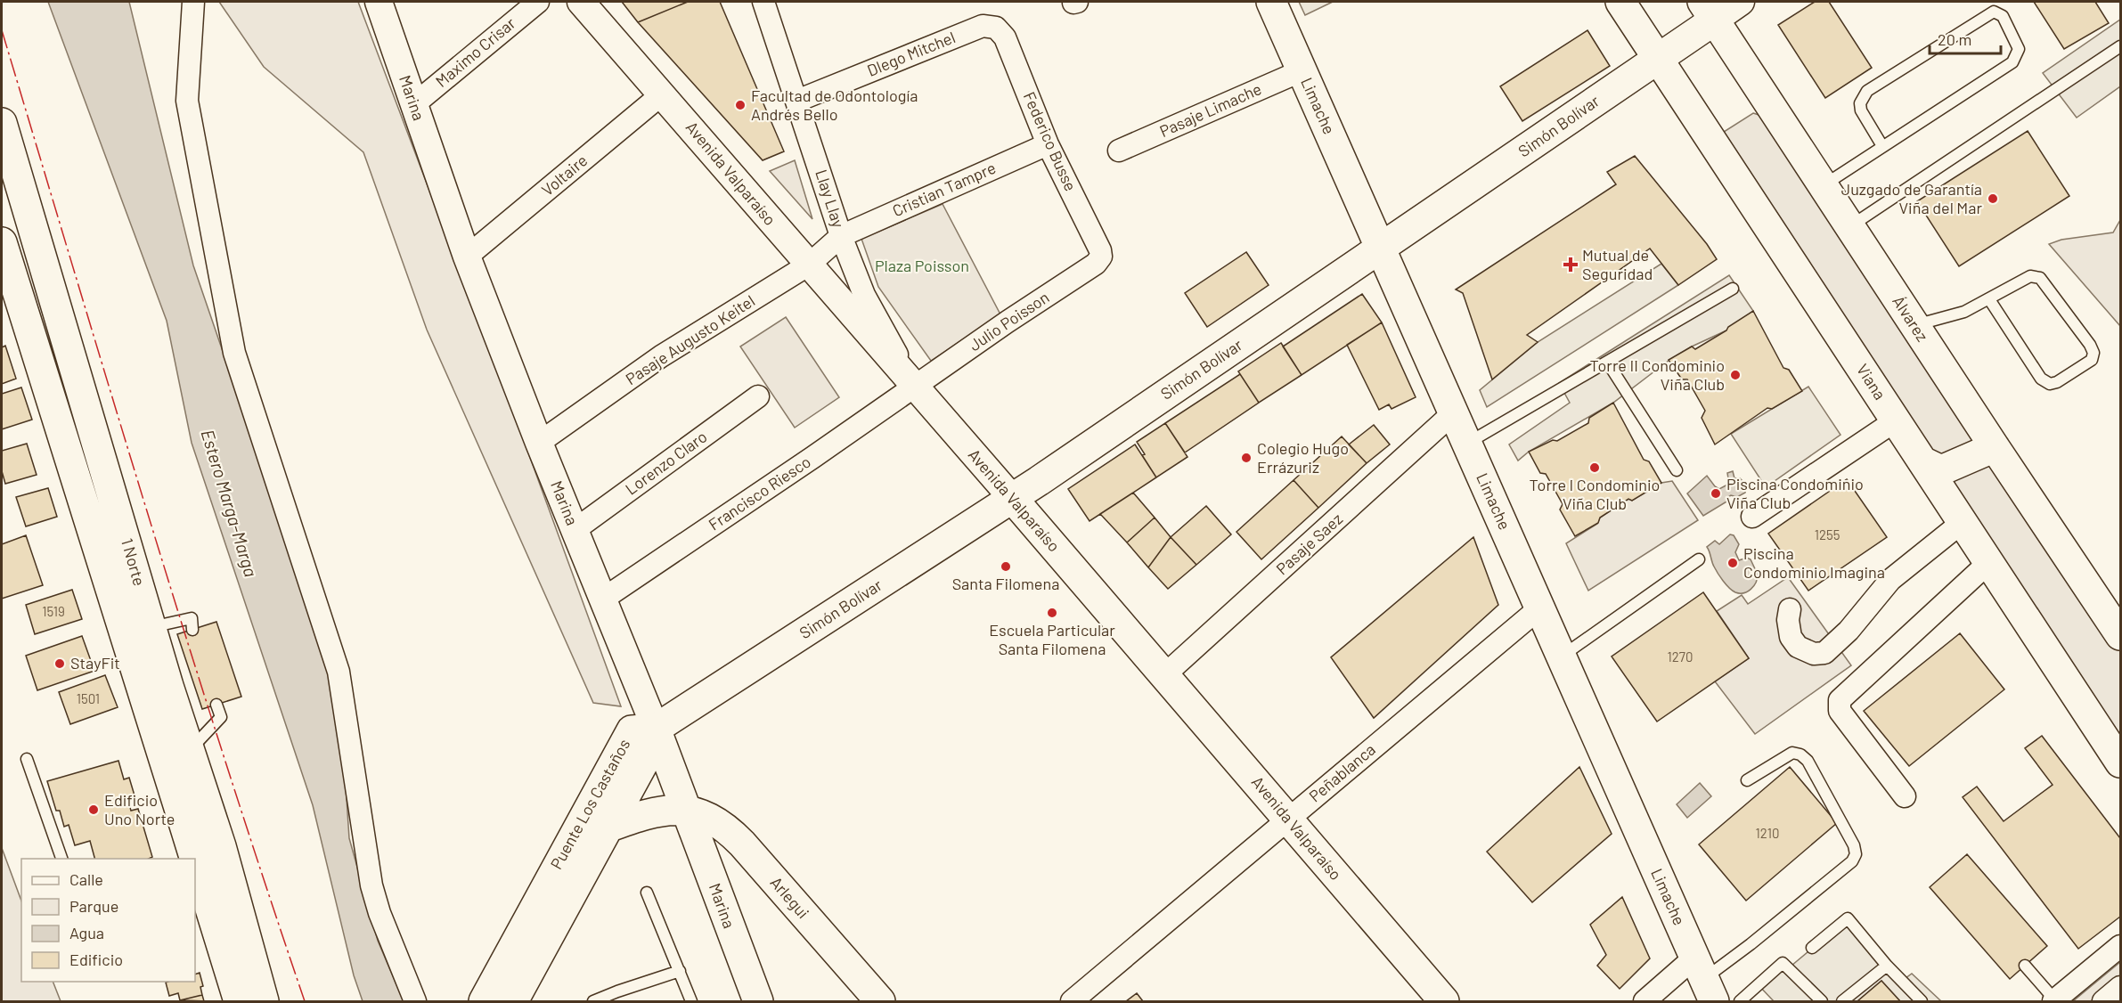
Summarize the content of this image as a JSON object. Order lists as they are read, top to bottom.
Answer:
{
  "streets": {
    "main road": [
      "Marina",
      "Limache",
      "Simón Bolívar",
      "Avenida Valparaíso",
      "Álvarez",
      "Viana",
      "1 Norte",
      "Puente Los Castaños",
      "Arlegui"
    ],
    "street": [
      "Maximo Crisar",
      "DIego Mitchel",
      "Pasaje Limache",
      "Federico Busse",
      "Voltaire",
      "Cristian Tampre",
      "Llay Llay",
      "Julio Poisson",
      "Pasaje Augusto Keitel",
      "Lorenzo Claro",
      "Francisco Riesco",
      "Pasaje Saez",
      "Peñablanca"
    ]
  },
  "crossings": [
    ["Maximo Crisar", "Marina"],
    ["DIego Mitchel", "Federico Busse"],
    ["DIego Mitchel", "Llay Llay"],
    ["Marina", "Simón Bolívar"],
    ["Marina", "Voltaire"],
    ["Marina", "Pasaje Augusto Keitel"],
    ["Marina", "Lorenzo Claro"],
    ["Marina", "Francisco Riesco"],
    ["Marina", "Puente Los Castaños"],
    ["Marina", "Arlegui"],
    ["Limache", "Pasaje Limache"],
    ["Limache", "Simón Bolívar"],
    ["Limache", "Pasaje Saez"],
    ["Limache", "Peñablanca"],
    ["Simón Bolívar", "Avenida Valparaíso"],
    ["Simón Bolívar", "Álvarez"],
    ["Simón Bolívar", "Viana"],
    ["Simón Bolívar", "Puente Los Castaños"],
    ["Federico Busse", "Cristian Tampre"],
    ["Federico Busse", "Julio Poisson"],
    ["Avenida Valparaíso", "Voltaire"],
    ["Avenida Valparaíso", "Llay Llay"],
    ["Avenida Valparaíso", "Julio Poisson"],
    ["Avenida Valparaíso", "Pasaje Augusto Keitel"],
    ["Avenida Valparaíso", "Francisco Riesco"],
    ["Avenida Valparaíso", "Pasaje Saez"],
    ["Avenida Valparaíso", "Peñablanca"],
    ["Cristian Tampre", "Llay Llay"],
    ["Cristian Tampre", "Pasaje Augusto Keitel"],
    ["Llay Llay", "Julio Poisson"],
    ["Llay Llay", "Pasaje Augusto Keitel"],
    ["Llay Llay", "Francisco Riesco"],
    ["Julio Poisson", "Francisco Riesco"]
  ],
  "water": ["Estero Marga-Marga"],
  "parks": ["Plaza Poisson"],
  "places": {
    "other": [
      "Facultad de Odontología Andrés Bello",
      "Juzgado de Garantía Viña del Mar",
      "Torre II Condominio Viña Club",
      "Colegio Hugo Errázuriz",
      "Torre I Condominio Viña Club",
      "Piscina Condominio Viña Club",
      "Piscina Condominio Imagina",
      "Santa Filomena",
      "Escuela Particular Santa Filomena",
      "StayFit",
      "Edificio Uno Norte"
    ],
    "health": ["Mutual de Seguridad"]
  },
  "house_numbers": [
    "1255",
    "1519",
    "1270",
    "1501",
    "1210"
  ],
  "legend": [
    "Calle",
    "Parque",
    "Agua",
    "Edificio"
  ],
  "scale_bar": "20 m"
}
